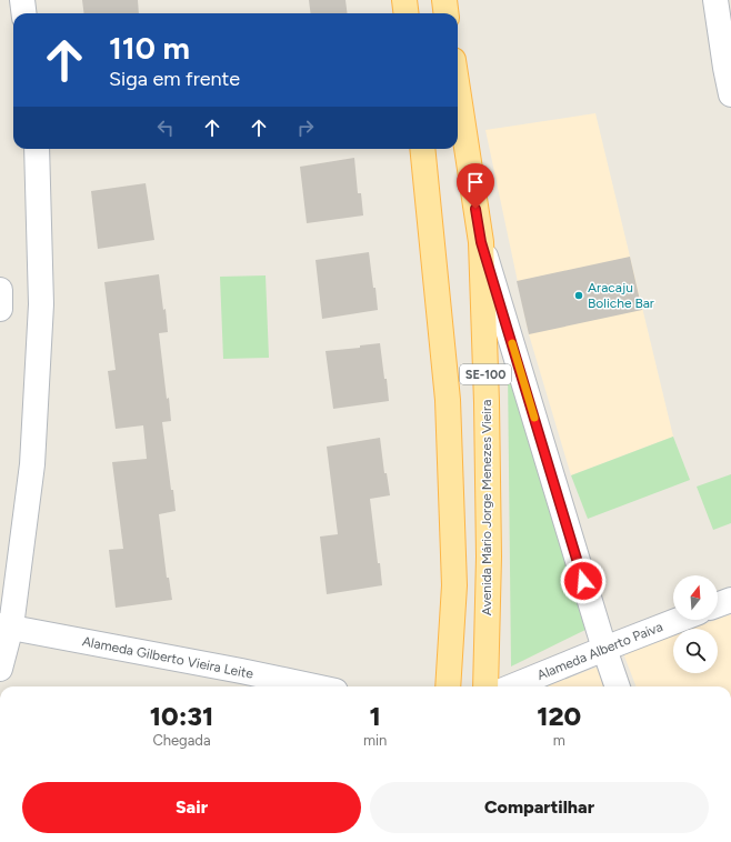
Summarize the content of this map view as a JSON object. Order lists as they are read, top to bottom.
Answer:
{
  "streets": {
    "main road": ["SE-100", "Avenida Mário Jorge Menezes Vieira"],
    "street": ["Alameda Alberto Paiva", "Alameda Gilberto Vieira Leite"]
  },
  "places": ["Aracaju Boliche Bar"],
  "north": "top",
  "page": {
    "turn": ["110 m", "Siga em frente"],
    "eta": [
      "10:31",
      "Chegada",
      "1",
      "min",
      "120",
      "m"
    ],
    "buttons": ["Sair", "Compartilhar"]
  }
}
